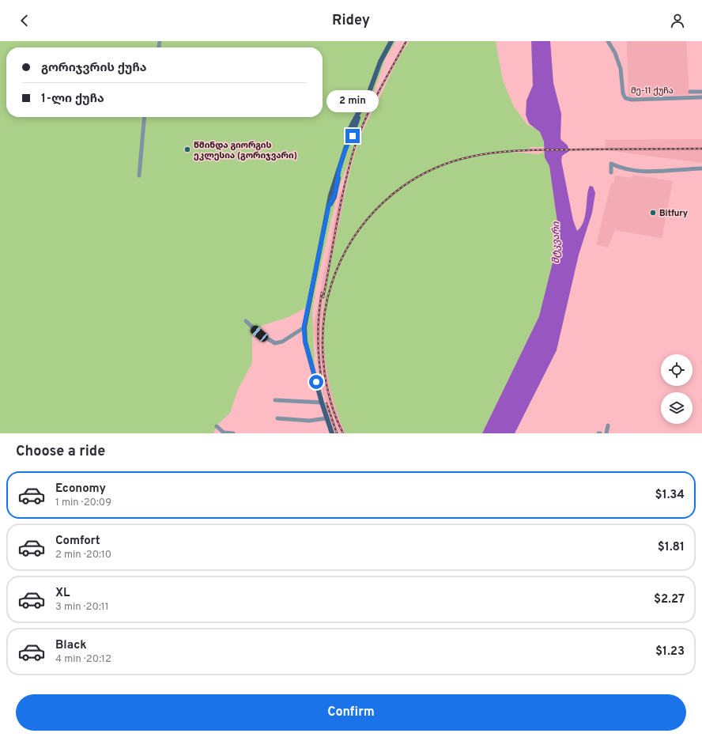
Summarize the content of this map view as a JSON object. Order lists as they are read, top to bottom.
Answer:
{
  "streets": {
    "street": ["მე-11 ქუჩა"]
  },
  "water": ["მტკვარი"],
  "places": ["წმინდა გიორგის ეკლესია (გორიჯვარი)", "Bitfury"],
  "page": {
    "header": "Ridey",
    "banner": ["გორიჯვრის ქუჩა", "1-ლი ქუჩა"],
    "bubble": "2 min",
    "heading": "Choose a ride",
    "list": [
      {
        "name": "Economy",
        "note": "1 min · 20:09",
        "value": "$1.34"
      },
      {
        "name": "Comfort",
        "note": "2 min · 20:10",
        "value": "$1.81"
      },
      {
        "name": "XL",
        "note": "3 min · 20:11",
        "value": "$2.27"
      },
      {
        "name": "Black",
        "note": "4 min · 20:12",
        "value": "$1.23"
      }
    ],
    "buttons": "Confirm"
  }
}
